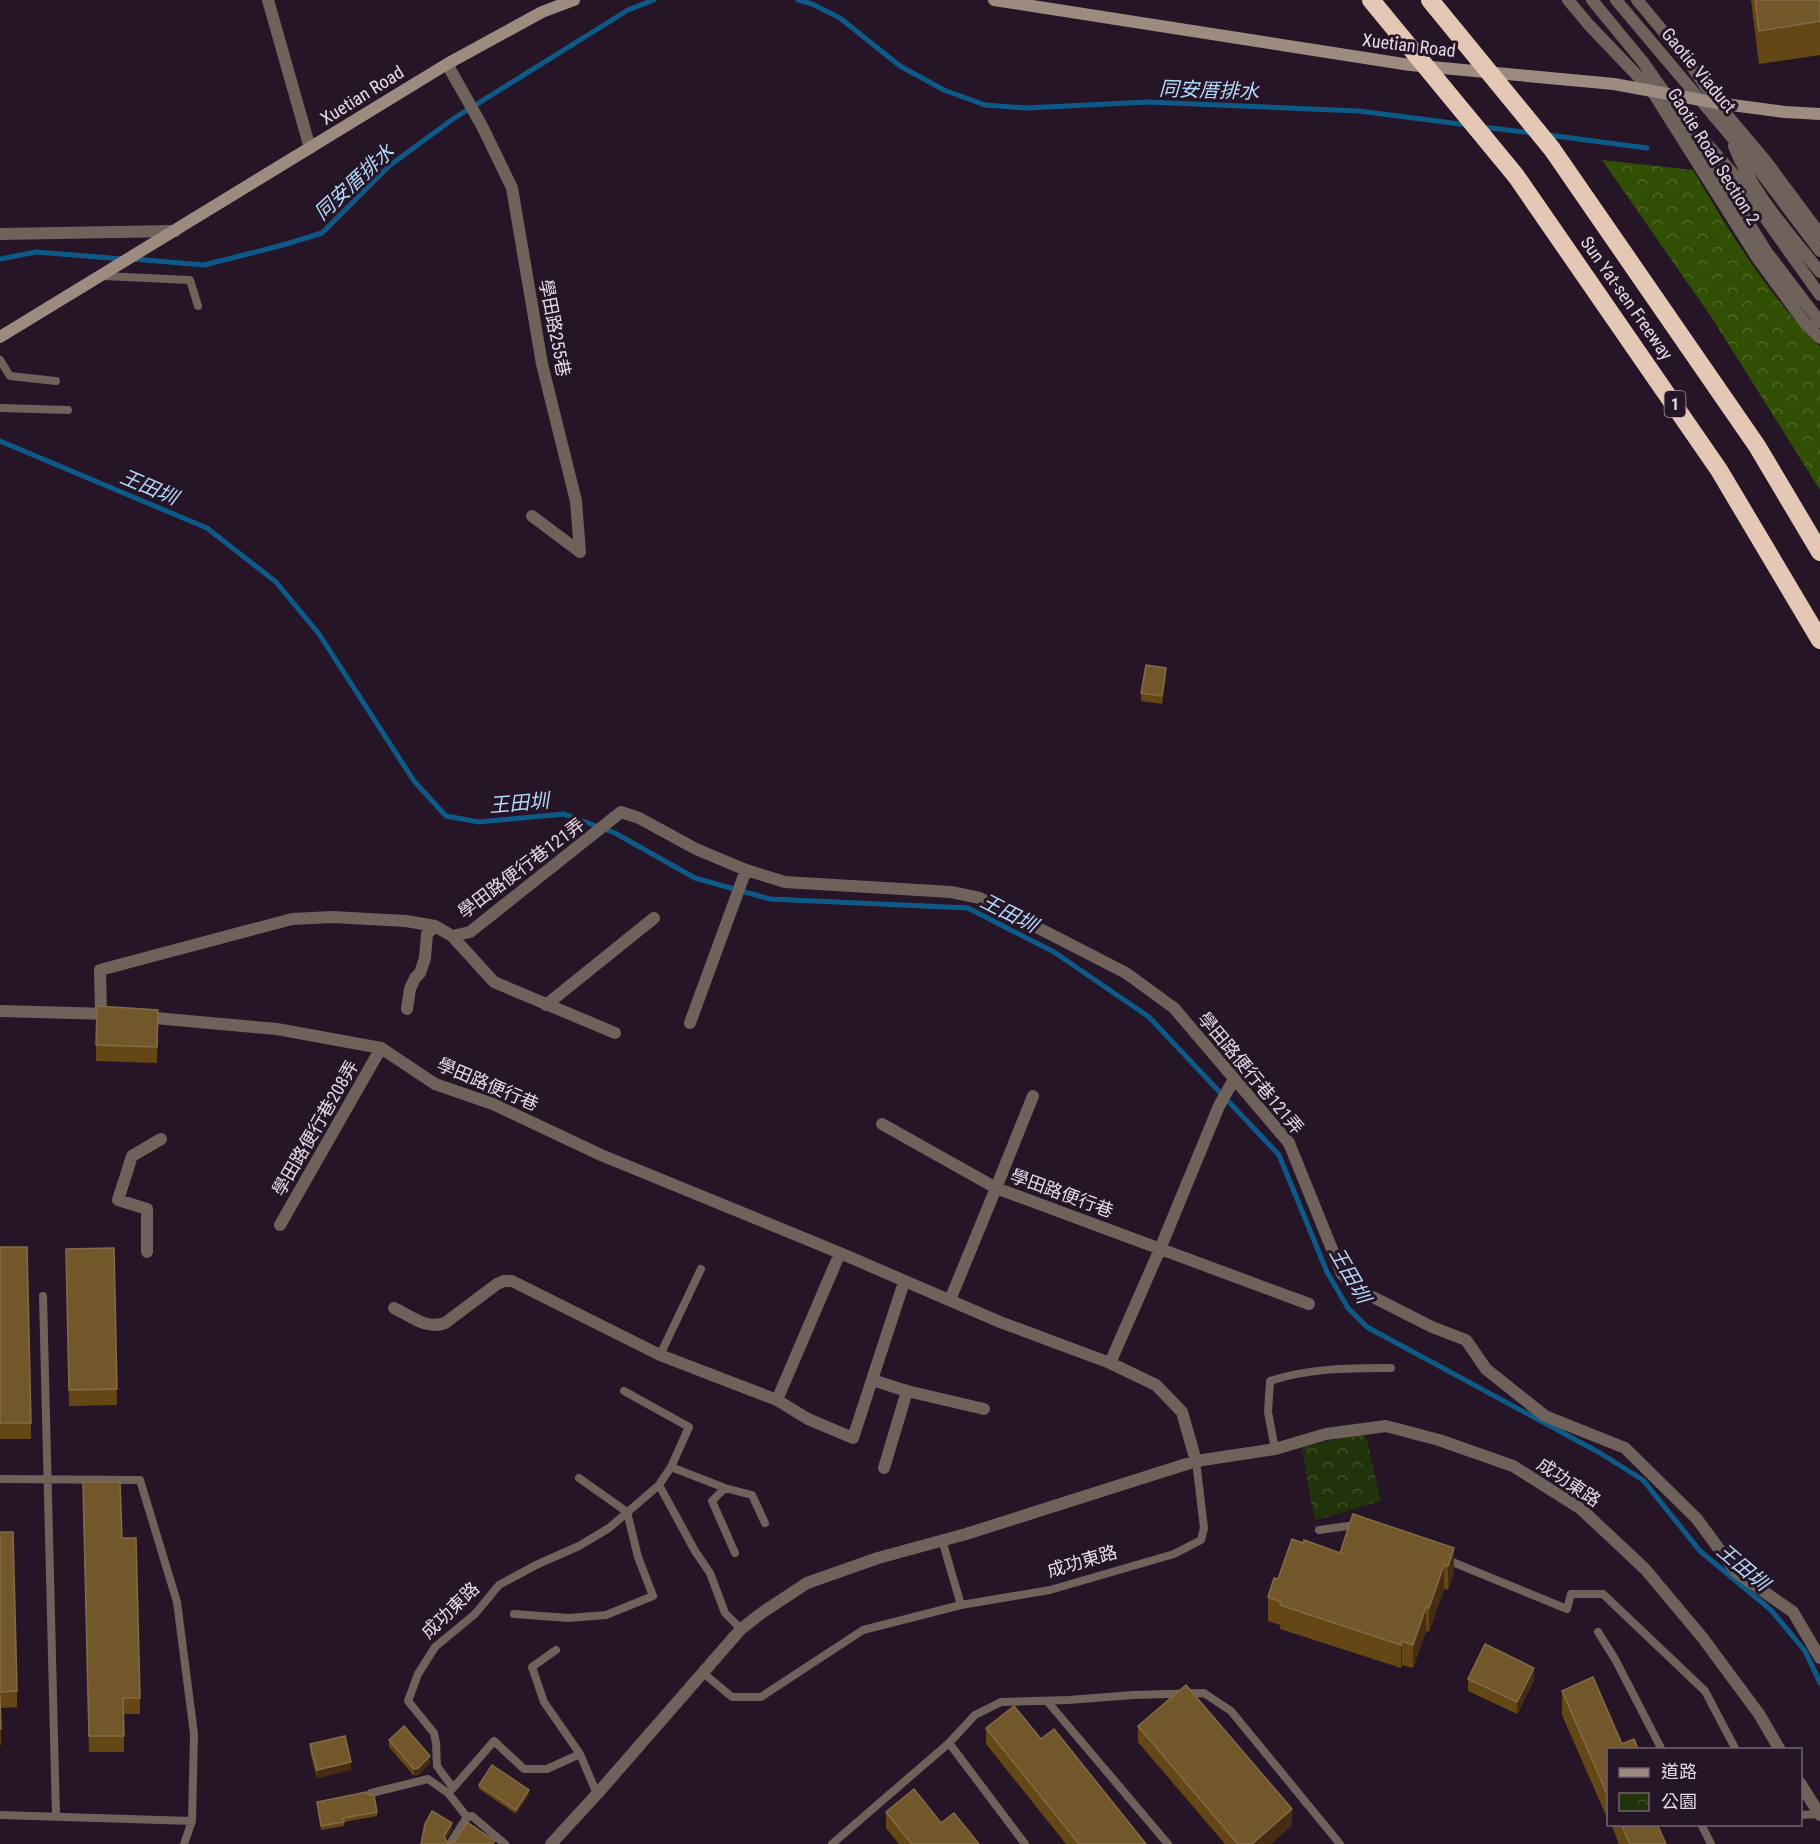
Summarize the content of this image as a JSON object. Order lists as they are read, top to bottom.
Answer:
{
  "streets": {
    "highway": ["Sun Yat-sen Freeway", "1"],
    "main road": ["Xuetian Road"],
    "street": [
      "Gaotie Viaduct",
      "Gaotie Road Section 2",
      "學田路255巷",
      "學田路便行巷121弄",
      "學田路便行巷",
      "學田路便行巷208弄",
      "成功東路"
    ]
  },
  "crossings": [
    ["Xuetian Road", "Gaotie Viaduct"],
    ["Xuetian Road", "Gaotie Road Section 2"],
    ["Xuetian Road", "學田路255巷"],
    ["Gaotie Viaduct", "Gaotie Road Section 2"],
    ["學田路便行巷121弄", "學田路便行巷"],
    ["學田路便行巷", "學田路便行巷208弄"],
    ["學田路便行巷", "成功東路"]
  ],
  "water": ["同安厝排水", "王田圳"],
  "legend": ["道路", "公園"]
}
